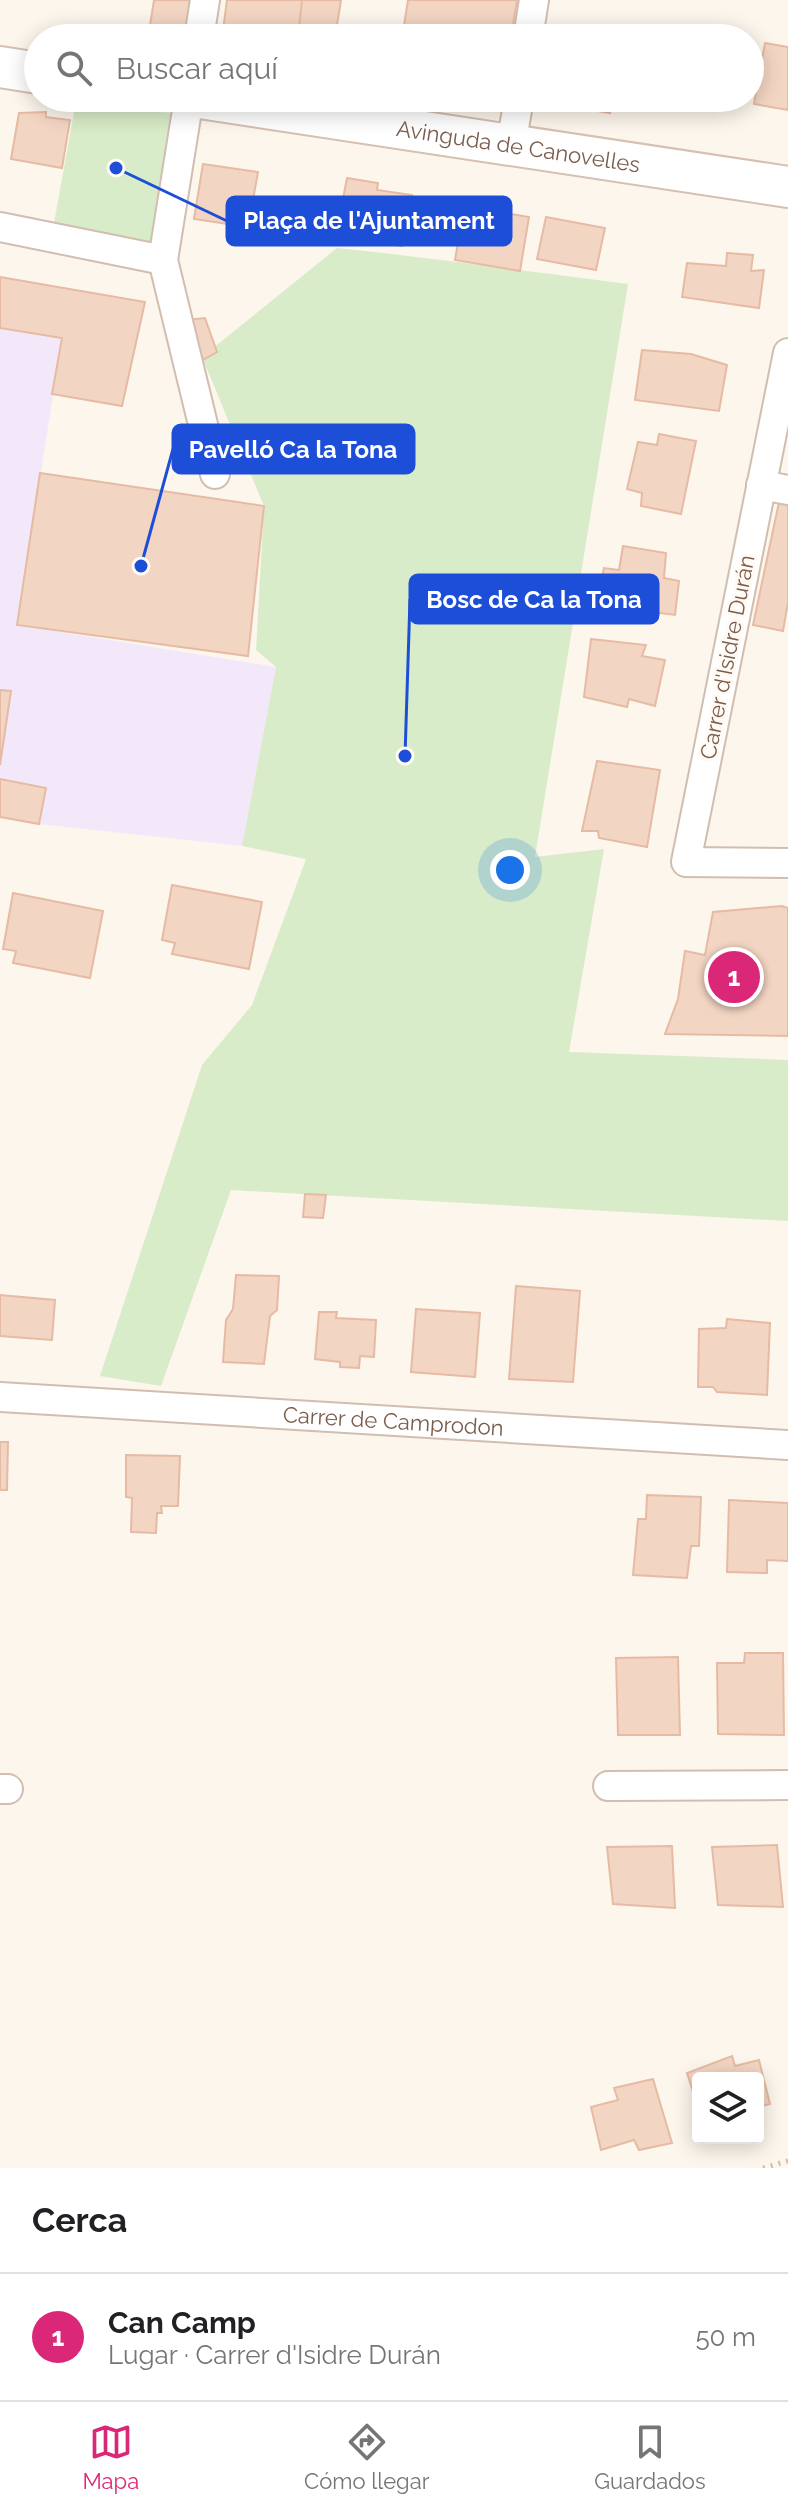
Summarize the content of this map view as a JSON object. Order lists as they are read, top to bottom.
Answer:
{
  "streets": {
    "street": ["Avinguda de Canovelles", "Carrer d'Isidre Durán", "Carrer de Camprodon"]
  },
  "places": ["Plaça de l'Ajuntament", "Pavelló Ca la Tona", "Bosc de Ca la Tona"],
  "page": {
    "search": "Buscar aquí",
    "pins": "1",
    "heading": "Cerca",
    "list": [
      {
        "mark": "1",
        "name": "Can Camp",
        "note": "Lugar · Carrer d'Isidre Durán",
        "value": "50 m"
      }
    ],
    "nav": ["Mapa", "Cómo llegar", "Guardados"]
  }
}
